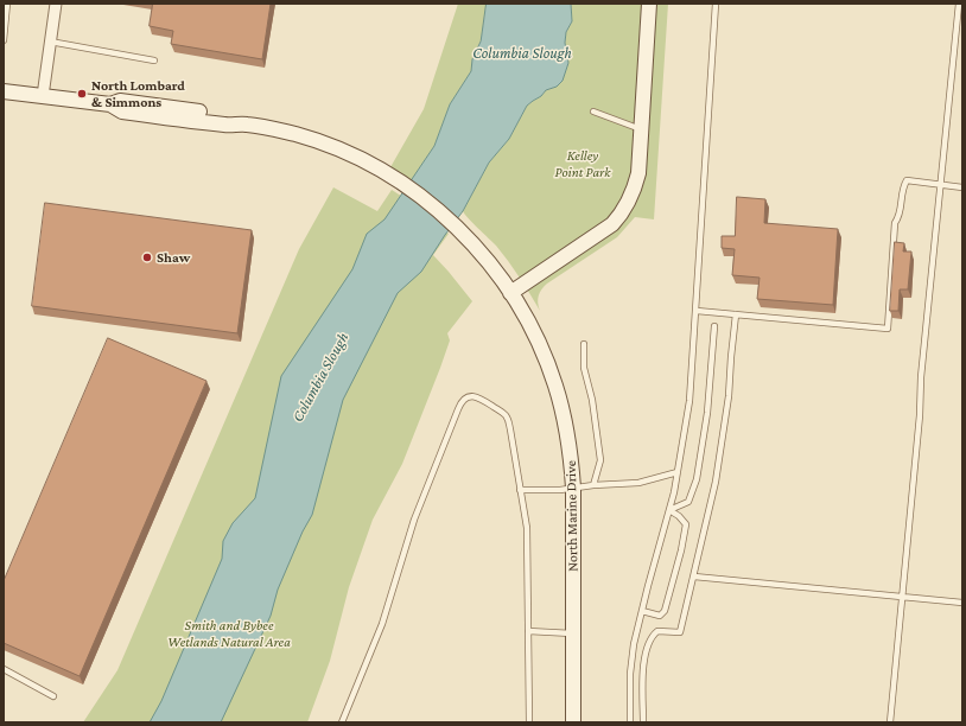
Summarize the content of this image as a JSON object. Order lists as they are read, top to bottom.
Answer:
{
  "streets": {
    "main road": ["North Marine Drive"]
  },
  "water": ["Columbia Slough"],
  "parks": ["Kelley Point Park", "Smith and Bybee Wetlands Natural Area"],
  "places": ["North Lombard & Simmons", "Shaw"]
}
